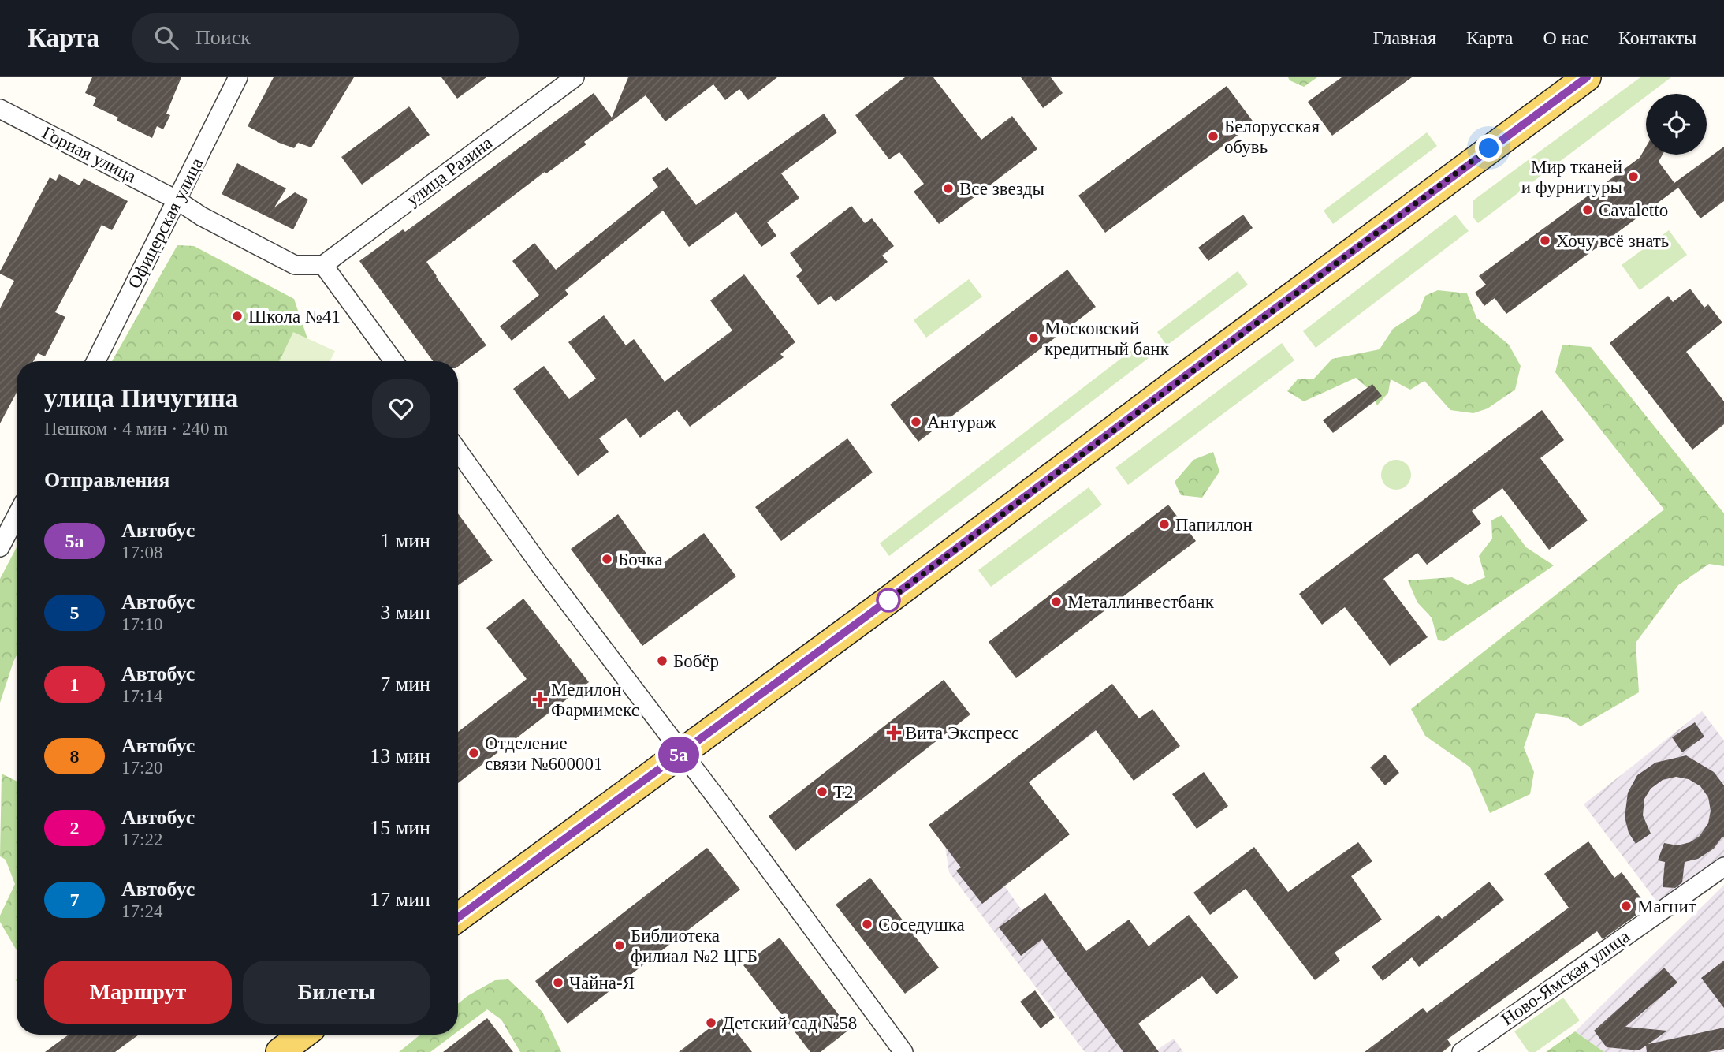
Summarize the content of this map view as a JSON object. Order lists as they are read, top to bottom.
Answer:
{
  "streets": {
    "street": [
      "Горная улица",
      "улица Разина",
      "Офицерская улица",
      "Ново-Ямская улица"
    ]
  },
  "crossings": [
    ["Горная улица", "улица Разина"],
    ["Горная улица", "Офицерская улица"]
  ],
  "places": {
    "other": [
      "Белорусская обувь",
      "Мир тканей и фурнитуры",
      "Все звезды",
      "Cavaletto",
      "Хочу всё знать",
      "Школа №41",
      "Московский кредитный банк",
      "Антураж",
      "Папиллон",
      "Бочка",
      "Металлинвестбанк",
      "Бобёр",
      "Отделение связи №600001",
      "T2",
      "Магнит",
      "Соседушка",
      "Библиотека филиал №2 ЦГБ",
      "Чайна-Я",
      "Детский сад №58"
    ],
    "health": ["Медилон Фармимекс", "Вита Экспресс"]
  },
  "lines": ["bus line 5а"],
  "page": {
    "header": "Карта",
    "search": "Поиск",
    "nav": [
      "Главная",
      "Карта",
      "О нас",
      "Контакты"
    ],
    "on_map": "5а",
    "heading": [
      ["улица Пичугина", "Пешком · 4 мин · 240 m"],
      "Отправления"
    ],
    "list": [
      {
        "mark": "5а",
        "name": "Автобус",
        "note": "17:08",
        "value": "1 мин"
      },
      {
        "mark": "5",
        "name": "Автобус",
        "note": "17:10",
        "value": "3 мин"
      },
      {
        "mark": "1",
        "name": "Автобус",
        "note": "17:14",
        "value": "7 мин"
      },
      {
        "mark": "8",
        "name": "Автобус",
        "note": "17:20",
        "value": "13 мин"
      },
      {
        "mark": "2",
        "name": "Автобус",
        "note": "17:22",
        "value": "15 мин"
      },
      {
        "mark": "7",
        "name": "Автобус",
        "note": "17:24",
        "value": "17 мин"
      }
    ],
    "buttons": ["Маршрут", "Билеты"]
  }
}
